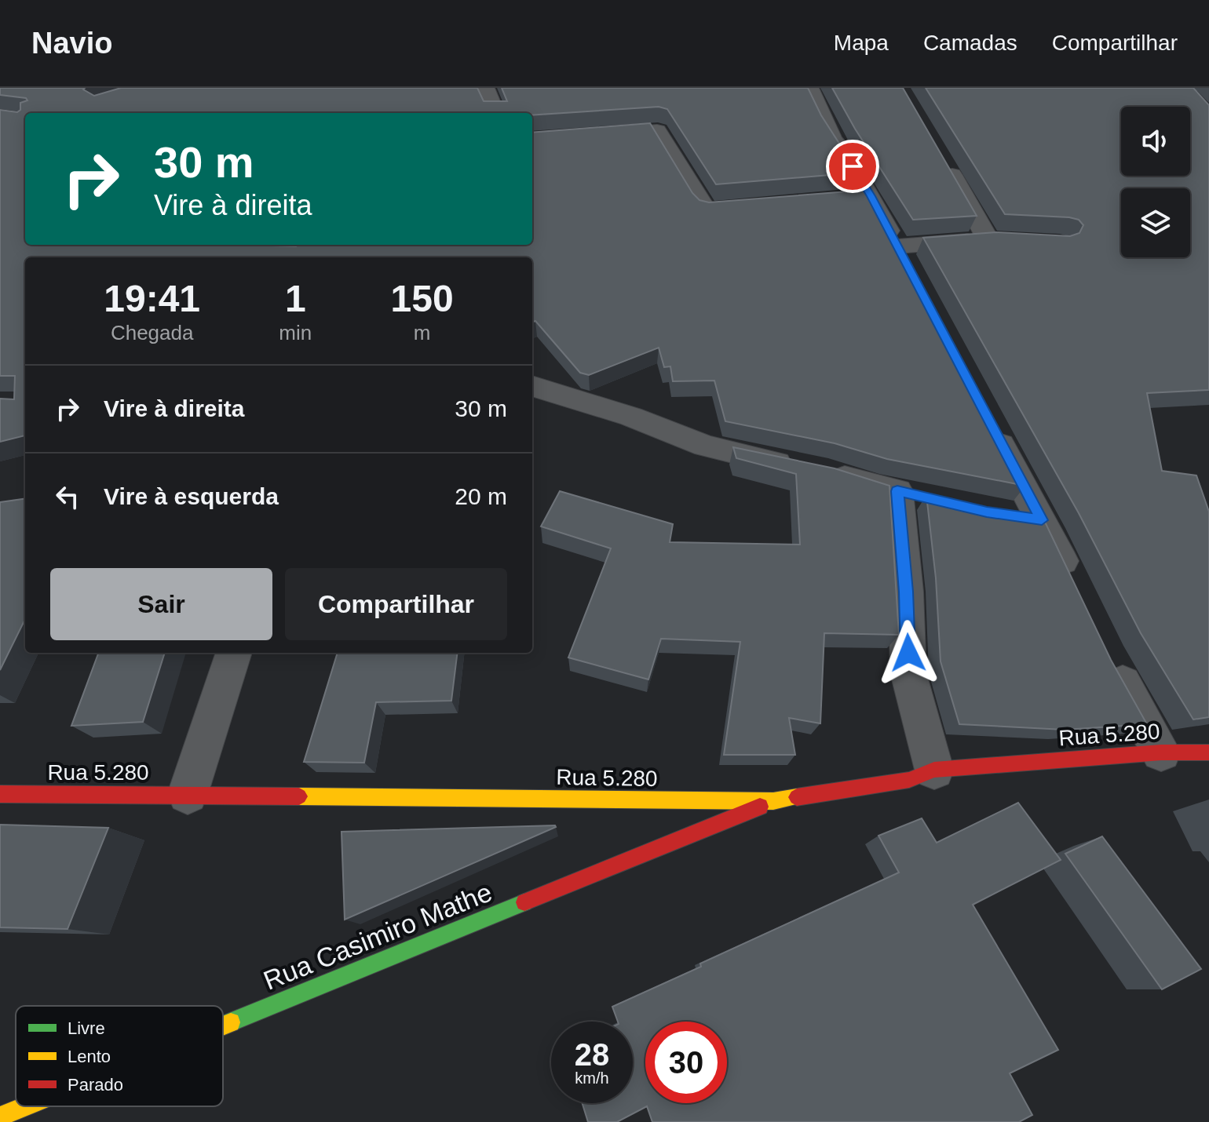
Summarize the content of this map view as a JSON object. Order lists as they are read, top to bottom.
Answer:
{
  "streets": {
    "street": ["Rua 5.280", "Rua Casimiro Mathe"]
  },
  "crossings": [
    ["Rua 5.280", "Rua Casimiro Mathe"]
  ],
  "legend": ["Livre", "Lento", "Parado"],
  "page": {
    "header": "Navio",
    "nav": ["Mapa", "Camadas", "Compartilhar"],
    "turn": ["30 m", "Vire à direita"],
    "eta": [
      "19:41",
      "Chegada",
      "1",
      "min",
      "150",
      "m"
    ],
    "list": [
      {
        "name": "Vire à direita",
        "value": "30 m"
      },
      {
        "name": "Vire à esquerda",
        "value": "20 m"
      }
    ],
    "buttons": ["Sair", "Compartilhar"],
    "speed": "28 km/h",
    "limit": "30"
  }
}
